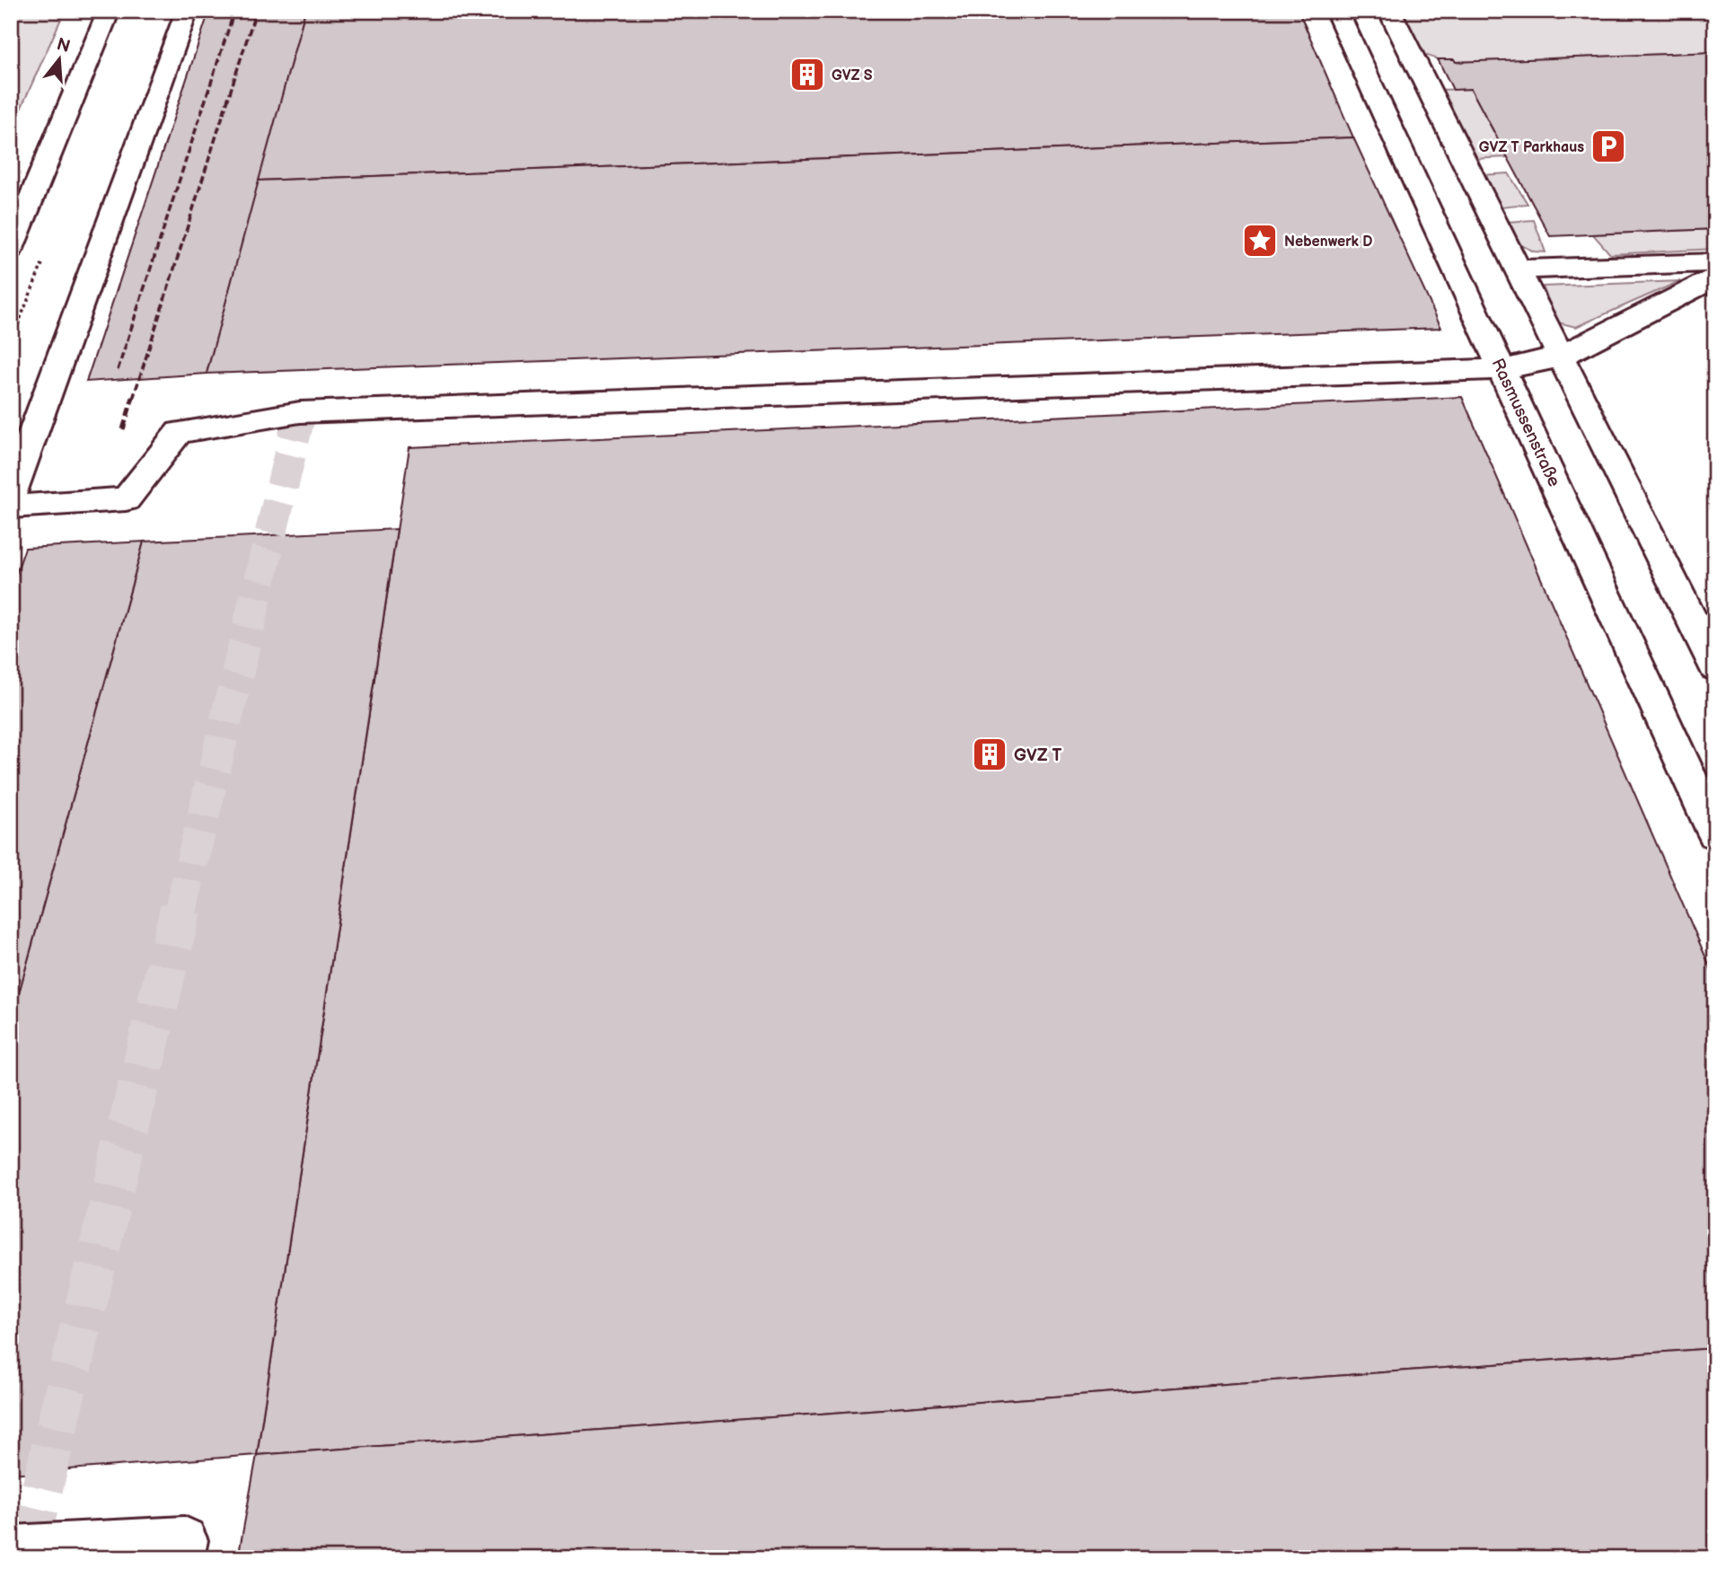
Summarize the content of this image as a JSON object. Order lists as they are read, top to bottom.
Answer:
{
  "streets": {
    "street": ["Rasmussenstraße"]
  },
  "places": {
    "building": ["GVZ S", "GVZ T"],
    "parking": ["GVZ T Parkhaus"],
    "place": ["Nebenwerk D"]
  },
  "north": "top"
}
